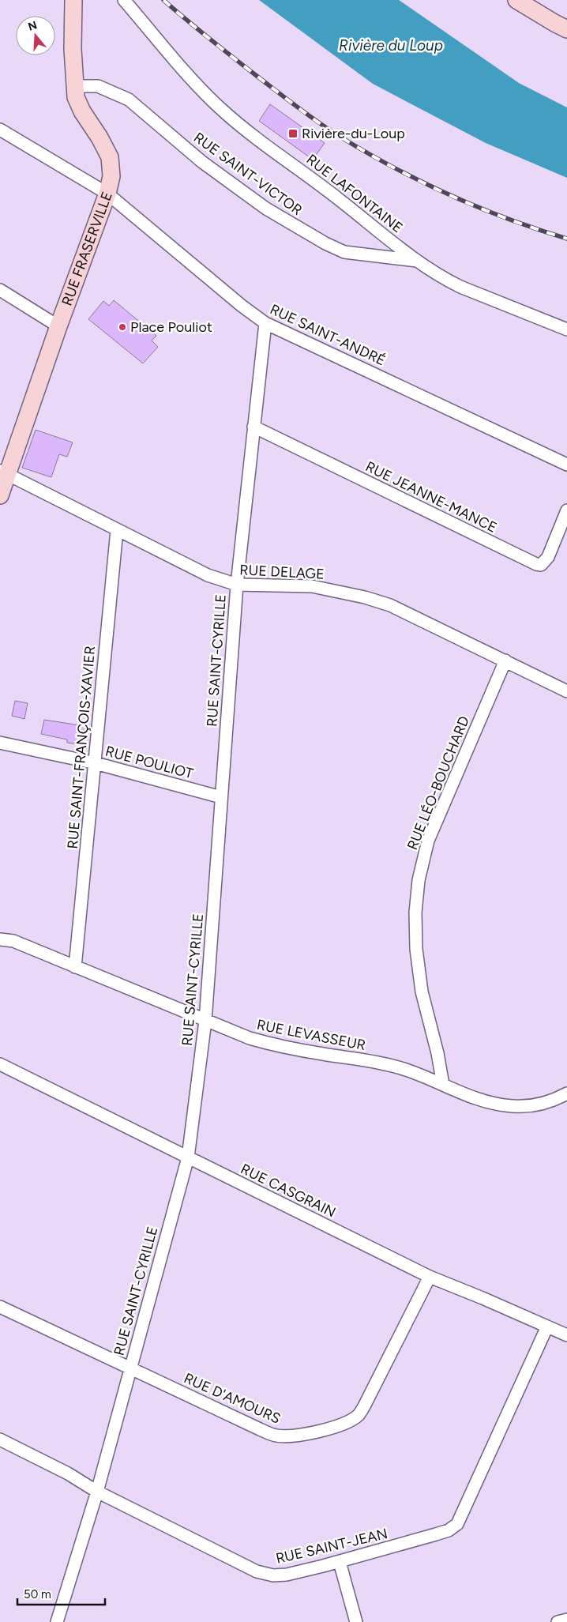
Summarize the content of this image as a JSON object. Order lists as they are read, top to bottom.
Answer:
{
  "streets": {
    "main road": ["RUE FRASERVILLE"],
    "street": [
      "RUE SAINT-VICTOR",
      "RUE LAFONTAINE",
      "RUE SAINT-ANDRÉ",
      "RUE JEANNE-MANCE",
      "RUE DELAGE",
      "RUE SAINT-CYRILLE",
      "RUE SAINT-FRANÇOIS-XAVIER",
      "RUE POULIOT",
      "RUE LÉO-BOUCHARD",
      "RUE LEVASSEUR",
      "RUE CASGRAIN",
      "RUE D'AMOURS",
      "RUE SAINT-JEAN"
    ]
  },
  "crossings": [
    ["RUE SAINT-VICTOR", "RUE LAFONTAINE"],
    ["RUE SAINT-VICTOR", "RUE FRASERVILLE"],
    ["RUE FRASERVILLE", "RUE SAINT-ANDRÉ"],
    ["RUE FRASERVILLE", "RUE DELAGE"],
    ["RUE SAINT-ANDRÉ", "RUE SAINT-CYRILLE"],
    ["RUE JEANNE-MANCE", "RUE SAINT-CYRILLE"],
    ["RUE DELAGE", "RUE SAINT-CYRILLE"],
    ["RUE DELAGE", "RUE SAINT-FRANÇOIS-XAVIER"],
    ["RUE DELAGE", "RUE LÉO-BOUCHARD"],
    ["RUE SAINT-CYRILLE", "RUE POULIOT"],
    ["RUE SAINT-CYRILLE", "RUE LEVASSEUR"],
    ["RUE SAINT-CYRILLE", "RUE CASGRAIN"],
    ["RUE SAINT-CYRILLE", "RUE D'AMOURS"],
    ["RUE SAINT-CYRILLE", "RUE SAINT-JEAN"],
    ["RUE SAINT-FRANÇOIS-XAVIER", "RUE POULIOT"],
    ["RUE SAINT-FRANÇOIS-XAVIER", "RUE LEVASSEUR"],
    ["RUE LÉO-BOUCHARD", "RUE LEVASSEUR"],
    ["RUE CASGRAIN", "RUE D'AMOURS"],
    ["RUE CASGRAIN", "RUE SAINT-JEAN"]
  ],
  "water": ["Rivière du Loup"],
  "places": {
    "transit": ["Rivière-du-Loup"],
    "other": ["Place Pouliot"]
  },
  "scale_bar": "50 m",
  "north": "top"
}
